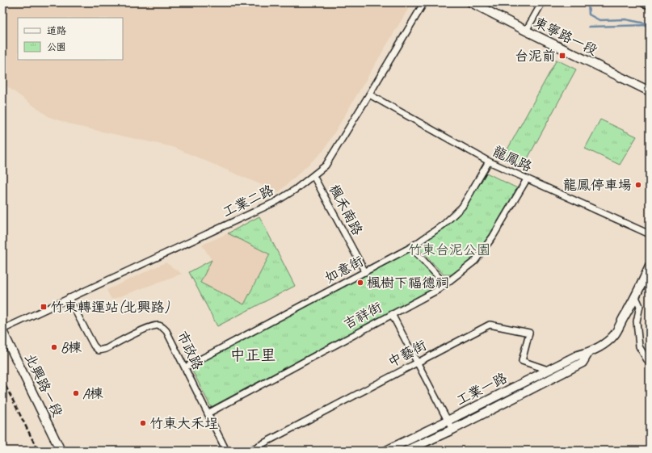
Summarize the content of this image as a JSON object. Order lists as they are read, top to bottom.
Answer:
{
  "streets": {
    "street": [
      "東寧路一段",
      "龍鳳路",
      "工業二路",
      "楓禾南路",
      "如意街",
      "吉祥街",
      "市政路",
      "中藝街",
      "北興路ㄧ段",
      "工業一路"
    ]
  },
  "crossings": [
    ["龍鳳路", "工業二路"],
    ["龍鳳路", "如意街"],
    ["龍鳳路", "吉祥街"],
    ["工業二路", "楓禾南路"],
    ["工業二路", "市政路"],
    ["工業二路", "北興路ㄧ段"],
    ["楓禾南路", "如意街"],
    ["如意街", "市政路"],
    ["吉祥街", "市政路"],
    ["中藝街", "工業一路"]
  ],
  "districts": ["中正里"],
  "parks": ["竹東台泥公園"],
  "places": {
    "transit": ["台泥前", "竹東轉運站(北興路)"],
    "other": [
      "龍鳳停車場",
      "楓樹下福德祠",
      "B棟",
      "A棟",
      "竹東大禾埕"
    ]
  },
  "legend": ["道路", "公園"]
}
